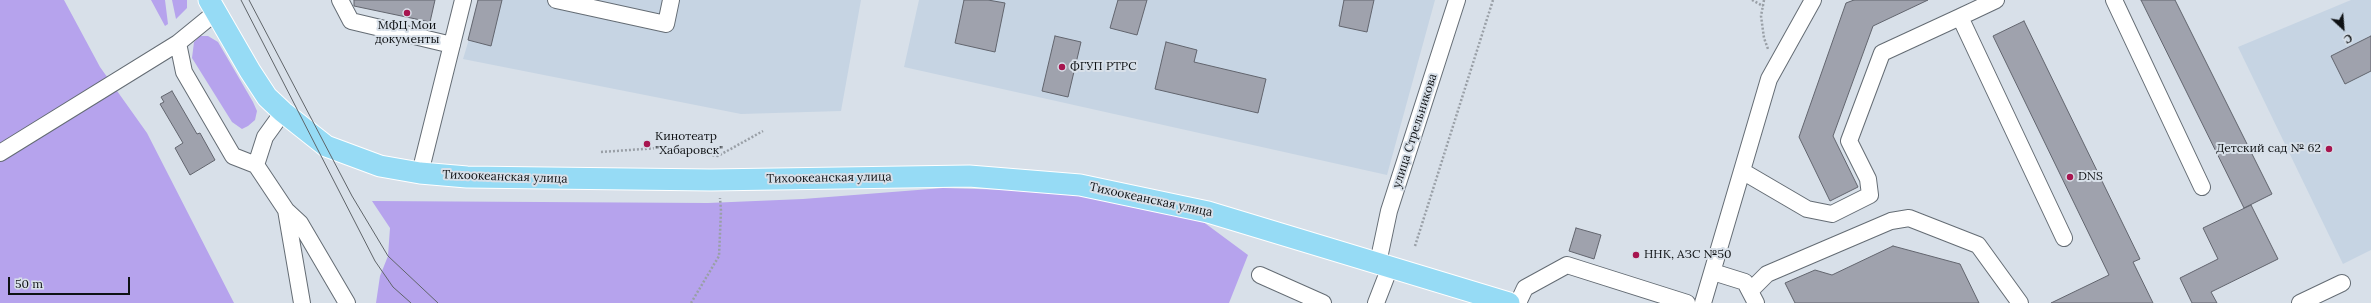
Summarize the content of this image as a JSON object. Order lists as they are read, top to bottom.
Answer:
{
  "streets": {
    "main road": ["Тихоокеанская улица"],
    "street": ["улица Стрельникова"]
  },
  "crossings": [
    ["улица Стрельникова", "Тихоокеанская улица"]
  ],
  "places": [
    "МФЦ Мои документы",
    "ФГУП РТРС",
    "Кинотеатр \"Хабаровск\"",
    "Детский сад № 62",
    "DNS",
    "ННК, АЗС №50"
  ],
  "scale_bar": "50 m",
  "north": "bottom right"
}
